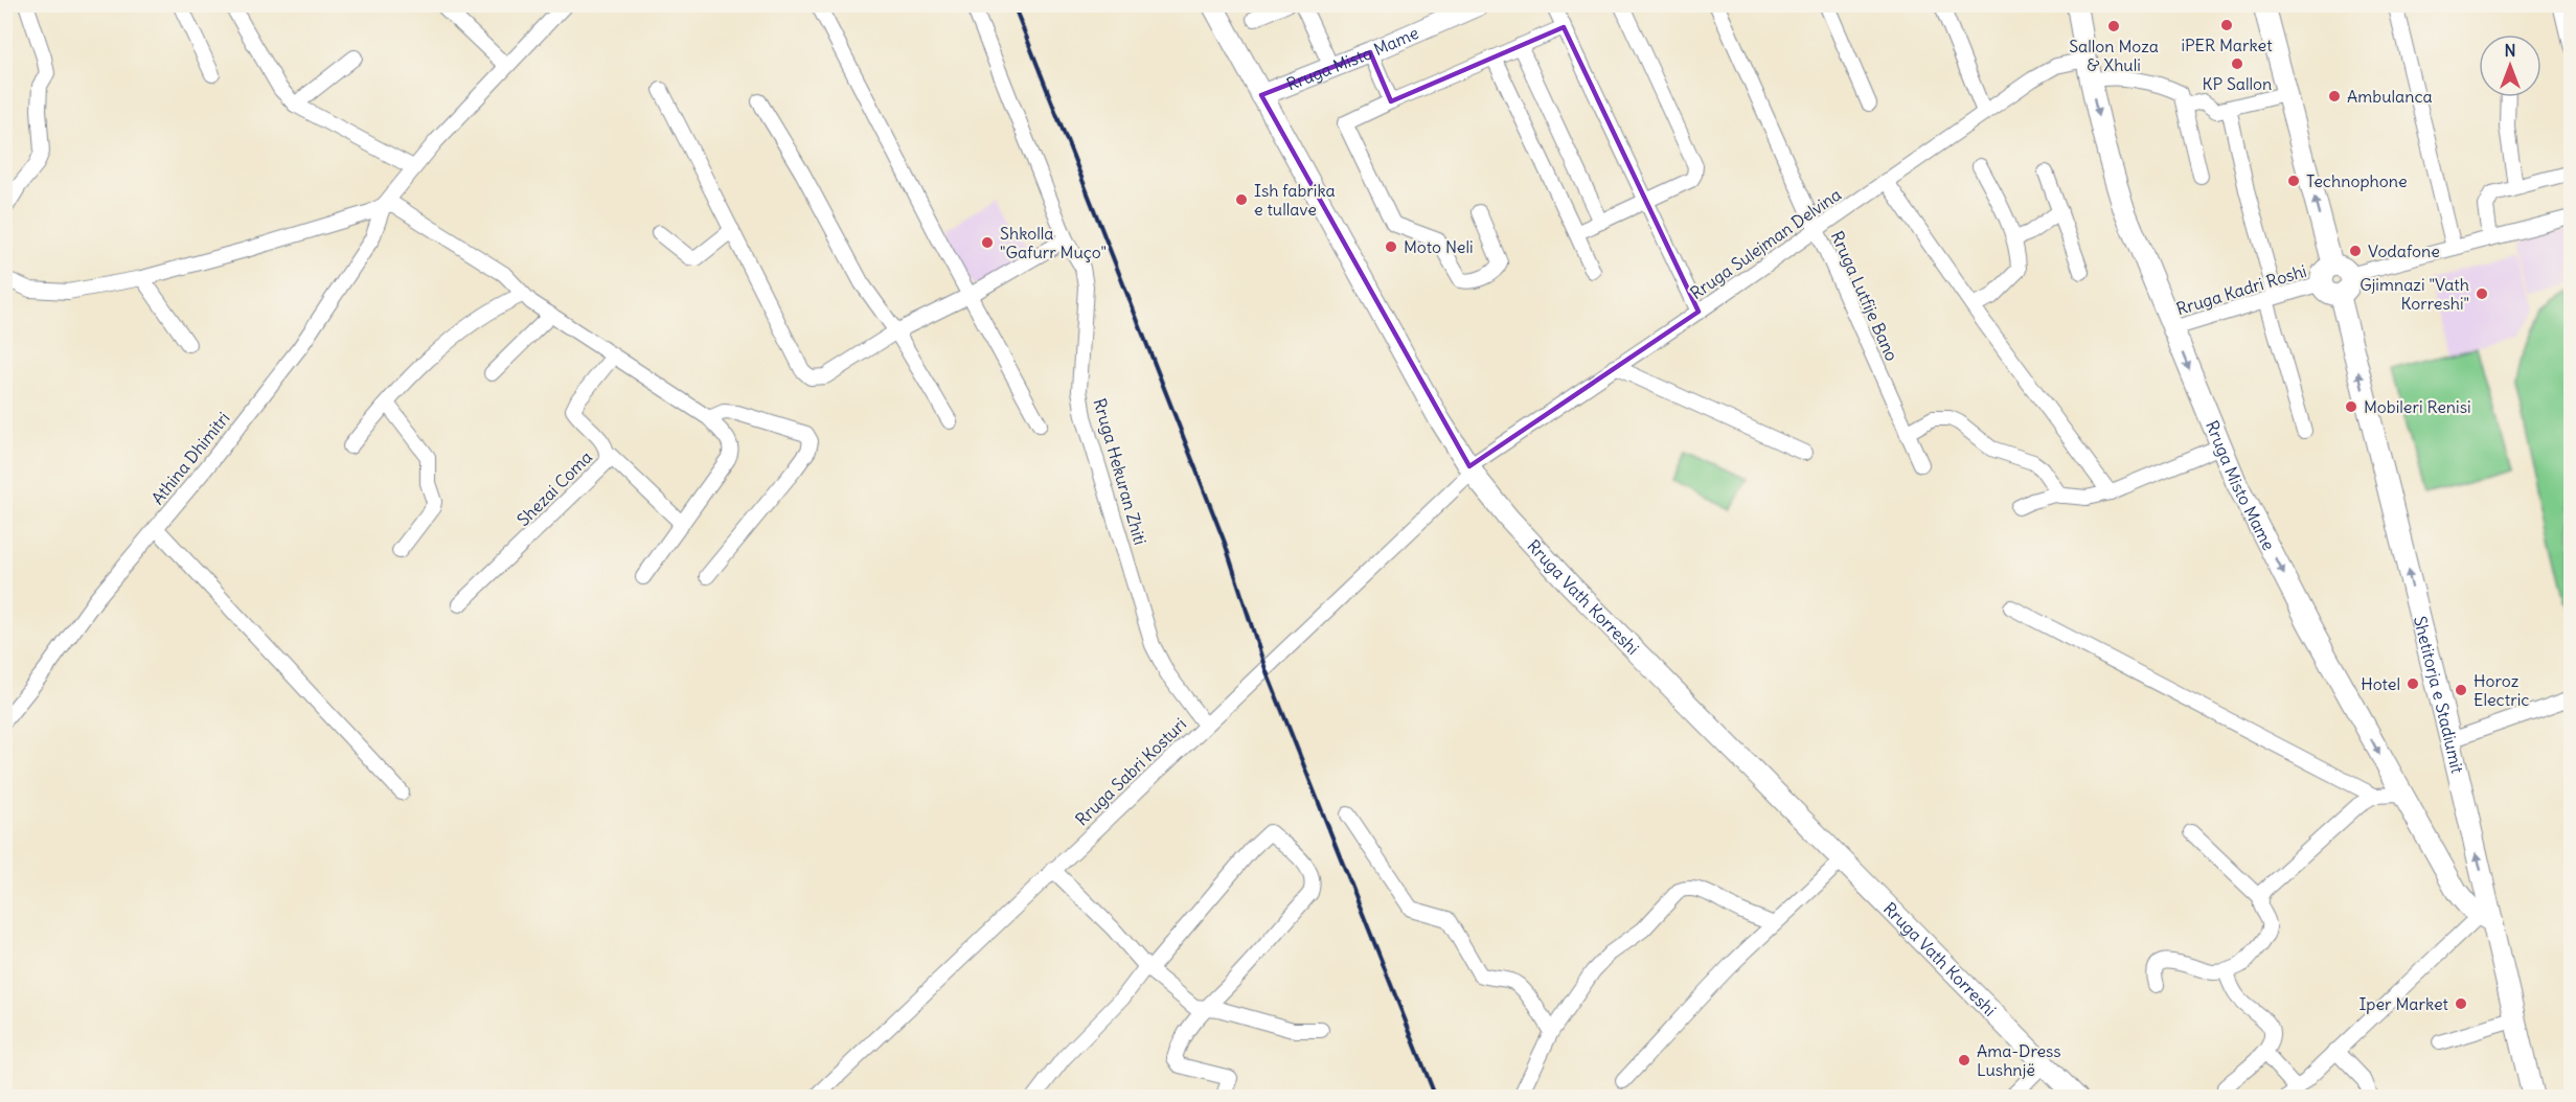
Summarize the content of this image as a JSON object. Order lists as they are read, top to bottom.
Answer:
{
  "streets": {
    "main road": ["Rruga Misto Mame", "Rruga Vath Korreshi", "Shetitorja e Stadiumit"],
    "street": [
      "Rruga Sulejman Delvina",
      "Rruga Kadri Roshi",
      "Rruga Lutfije Bano",
      "Athina Dhimitri",
      "Rruga Hekuran Zhiti",
      "Shezai Coma",
      "Rruga Sabri Kosturi"
    ]
  },
  "crossings": [
    ["Rruga Misto Mame", "Rruga Sulejman Delvina"],
    ["Rruga Misto Mame", "Rruga Kadri Roshi"],
    ["Rruga Misto Mame", "Rruga Vath Korreshi"],
    ["Rruga Misto Mame", "Shetitorja e Stadiumit"],
    ["Rruga Sulejman Delvina", "Rruga Lutfije Bano"],
    ["Rruga Sulejman Delvina", "Rruga Vath Korreshi"],
    ["Rruga Sulejman Delvina", "Rruga Sabri Kosturi"],
    ["Rruga Kadri Roshi", "Shetitorja e Stadiumit"],
    ["Rruga Hekuran Zhiti", "Rruga Sabri Kosturi"],
    ["Rruga Vath Korreshi", "Rruga Sabri Kosturi"]
  ],
  "one_way": ["Rruga Misto Mame", "Shetitorja e Stadiumit"],
  "places": [
    "iPER Market",
    "Sallon Moza & Xhuli",
    "KP Sallon",
    "Ambulanca",
    "Technophone",
    "Ish fabrika e tullave",
    "Shkolla \"Gafurr Muço\"",
    "Moto Neli",
    "Vodafone",
    "Gjimnazi \"Vath Korreshi\"",
    "Mobileri Renisi",
    "Hotel",
    "Horoz Electric",
    "Iper Market",
    "Ama-Dress Lushnjë"
  ],
  "north": "top"
}
